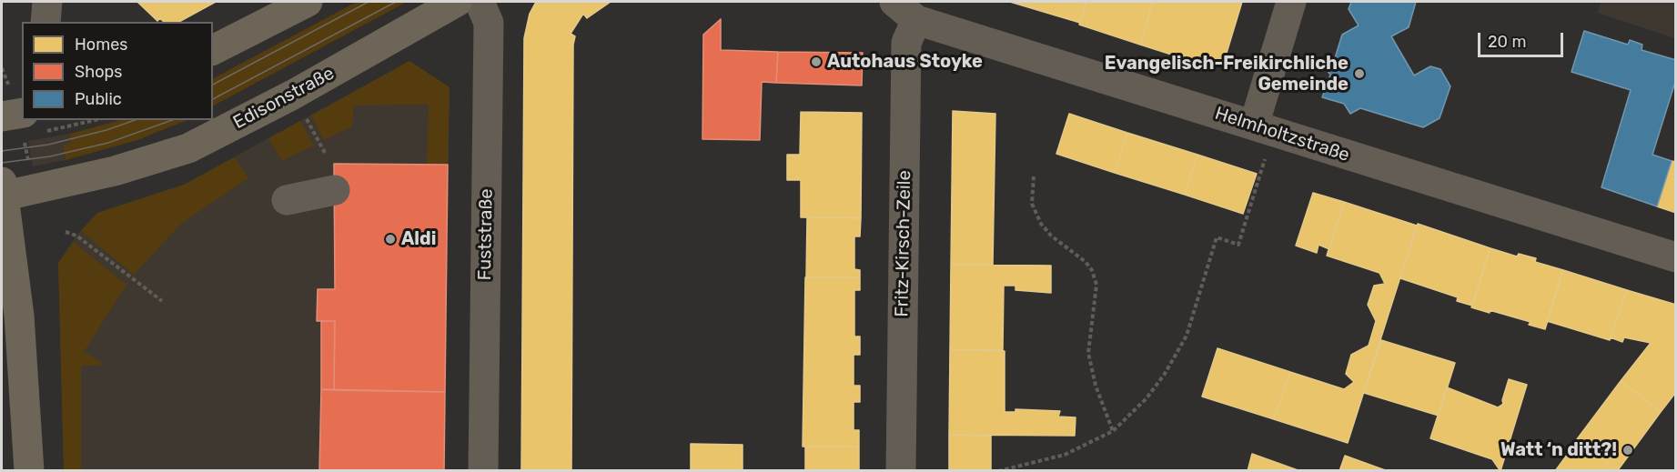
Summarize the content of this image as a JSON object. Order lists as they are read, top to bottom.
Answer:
{
  "streets": {
    "main road": ["Edisonstraße"],
    "street": ["Helmholtzstraße", "Fuststraße", "Fritz-Kirsch-Zeile"]
  },
  "crossings": [
    ["Helmholtzstraße", "Fritz-Kirsch-Zeile"]
  ],
  "places": [
    "Autohaus Stoyke",
    "Evangelisch-Freikirchliche Gemeinde",
    "Aldi",
    "Watt ‘n ditt?!"
  ],
  "legend": ["Homes", "Shops", "Public"],
  "scale_bar": "20 m"
}
